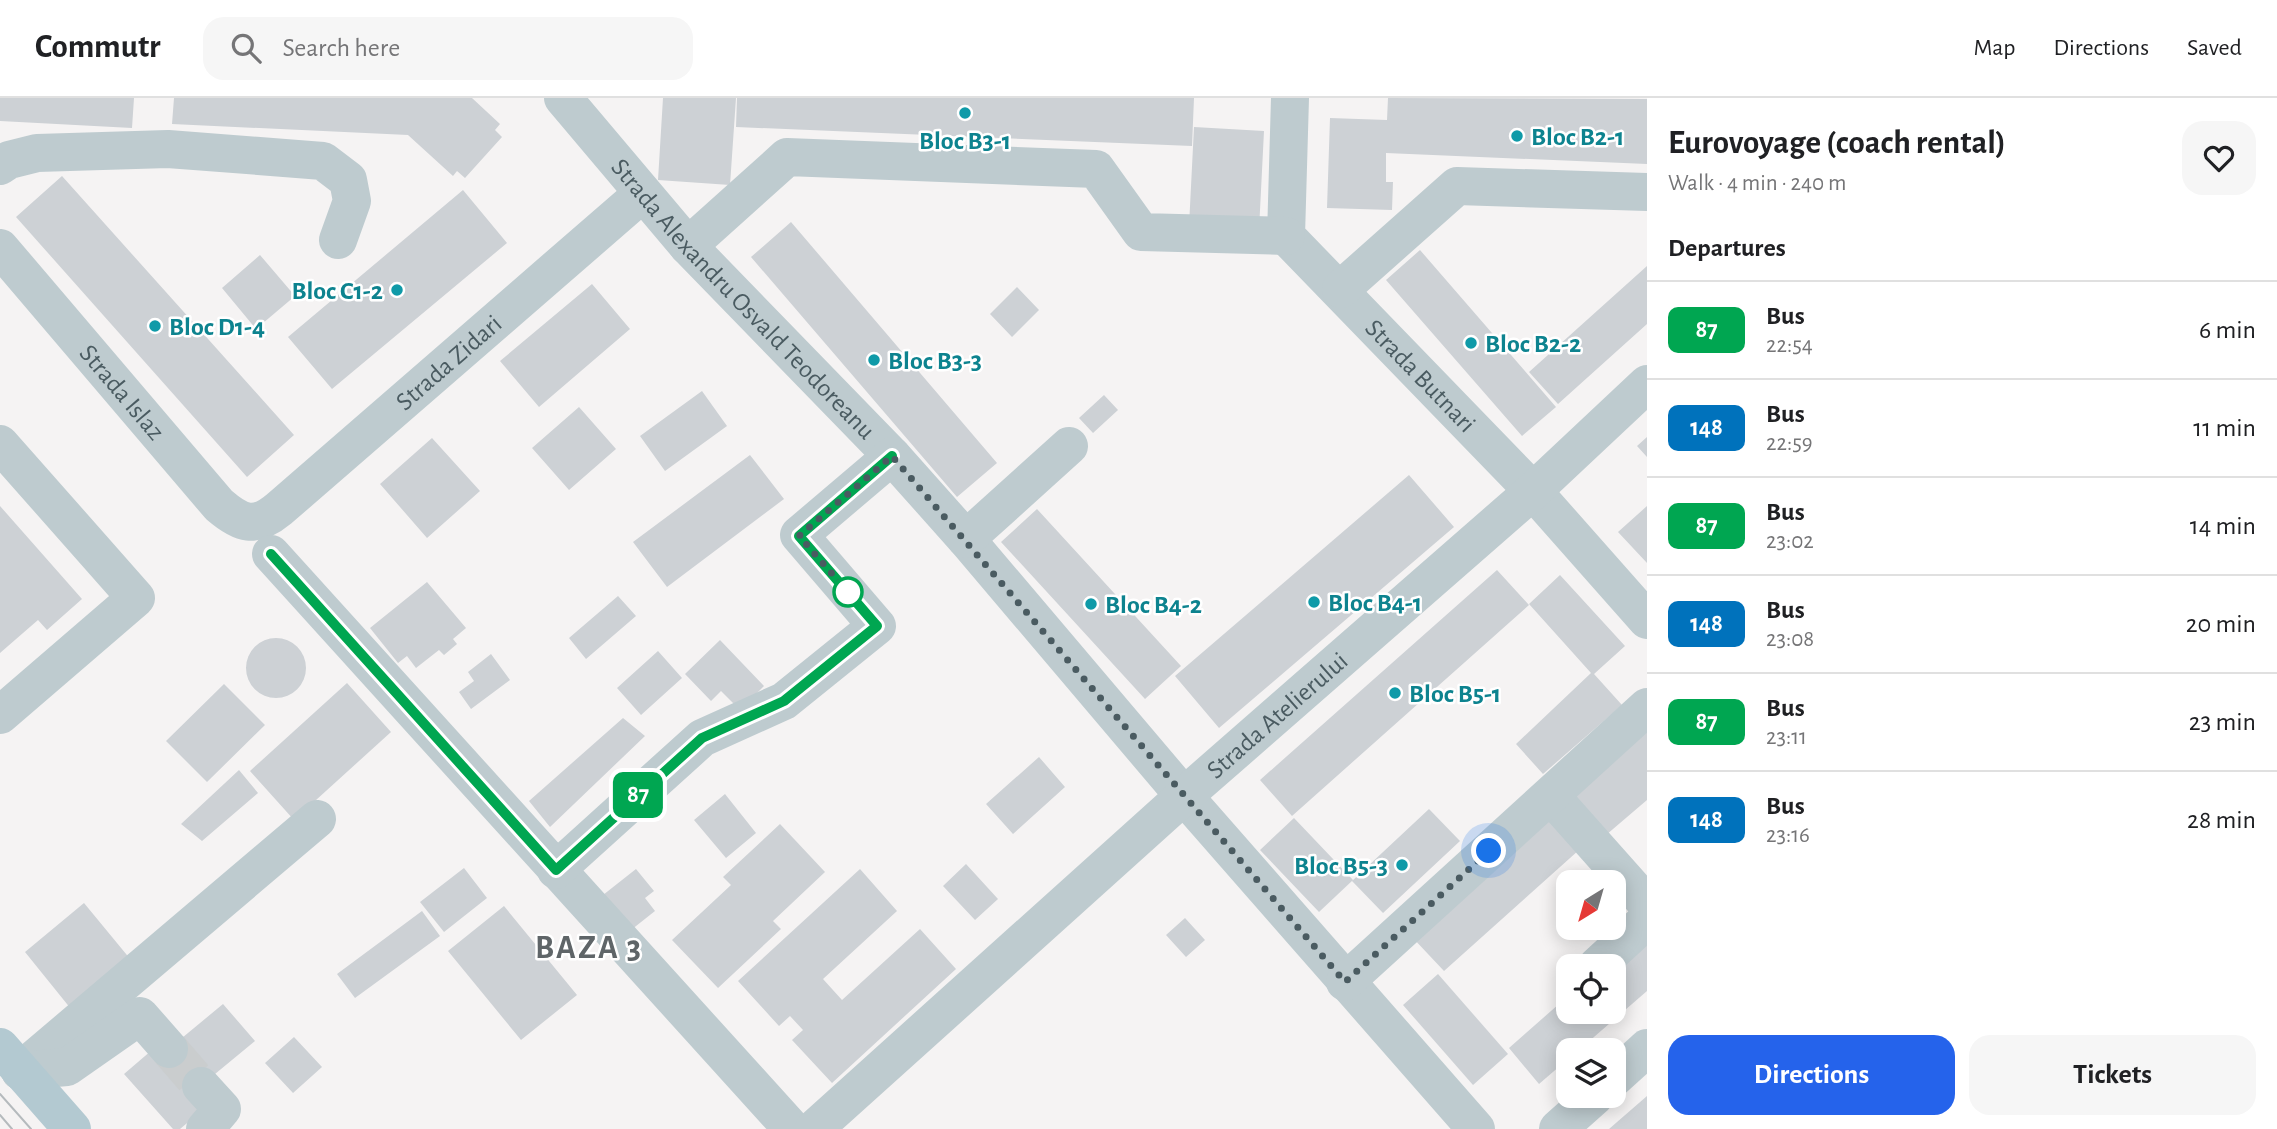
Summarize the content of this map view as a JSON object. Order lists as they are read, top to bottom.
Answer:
{
  "streets": {
    "street": [
      "Strada Alexandru Osvald Teodoreanu",
      "Strada Zidari",
      "Strada Butnari",
      "Strada Islaz",
      "Strada Atelierului"
    ]
  },
  "crossings": [
    ["Strada Alexandru Osvald Teodoreanu", "Strada Zidari"],
    ["Strada Alexandru Osvald Teodoreanu", "Strada Atelierului"],
    ["Strada Zidari", "Strada Islaz"],
    ["Strada Butnari", "Strada Atelierului"]
  ],
  "districts": ["BAZA 3"],
  "places": [
    "Bloc B3-1",
    "Bloc B2-1",
    "Bloc C1-2",
    "Bloc D1-4",
    "Bloc B2-2",
    "Bloc B3-3",
    "Bloc B4-1",
    "Bloc B4-2",
    "Bloc B5-1",
    "Bloc B5-3"
  ],
  "lines": ["bus line 87"],
  "north": "bottom left",
  "page": {
    "header": "Commutr",
    "search": "Search here",
    "nav": ["Map", "Directions", "Saved"],
    "on_map": "87",
    "heading": [
      ["Eurovoyage (coach rental)", "Walk · 4 min · 240 m"],
      "Departures"
    ],
    "list": [
      {
        "mark": "87",
        "name": "Bus",
        "note": "22:54",
        "value": "6 min"
      },
      {
        "mark": "148",
        "name": "Bus",
        "note": "22:59",
        "value": "11 min"
      },
      {
        "mark": "87",
        "name": "Bus",
        "note": "23:02",
        "value": "14 min"
      },
      {
        "mark": "148",
        "name": "Bus",
        "note": "23:08",
        "value": "20 min"
      },
      {
        "mark": "87",
        "name": "Bus",
        "note": "23:11",
        "value": "23 min"
      },
      {
        "mark": "148",
        "name": "Bus",
        "note": "23:16",
        "value": "28 min"
      }
    ],
    "buttons": ["Directions", "Tickets"]
  }
}
